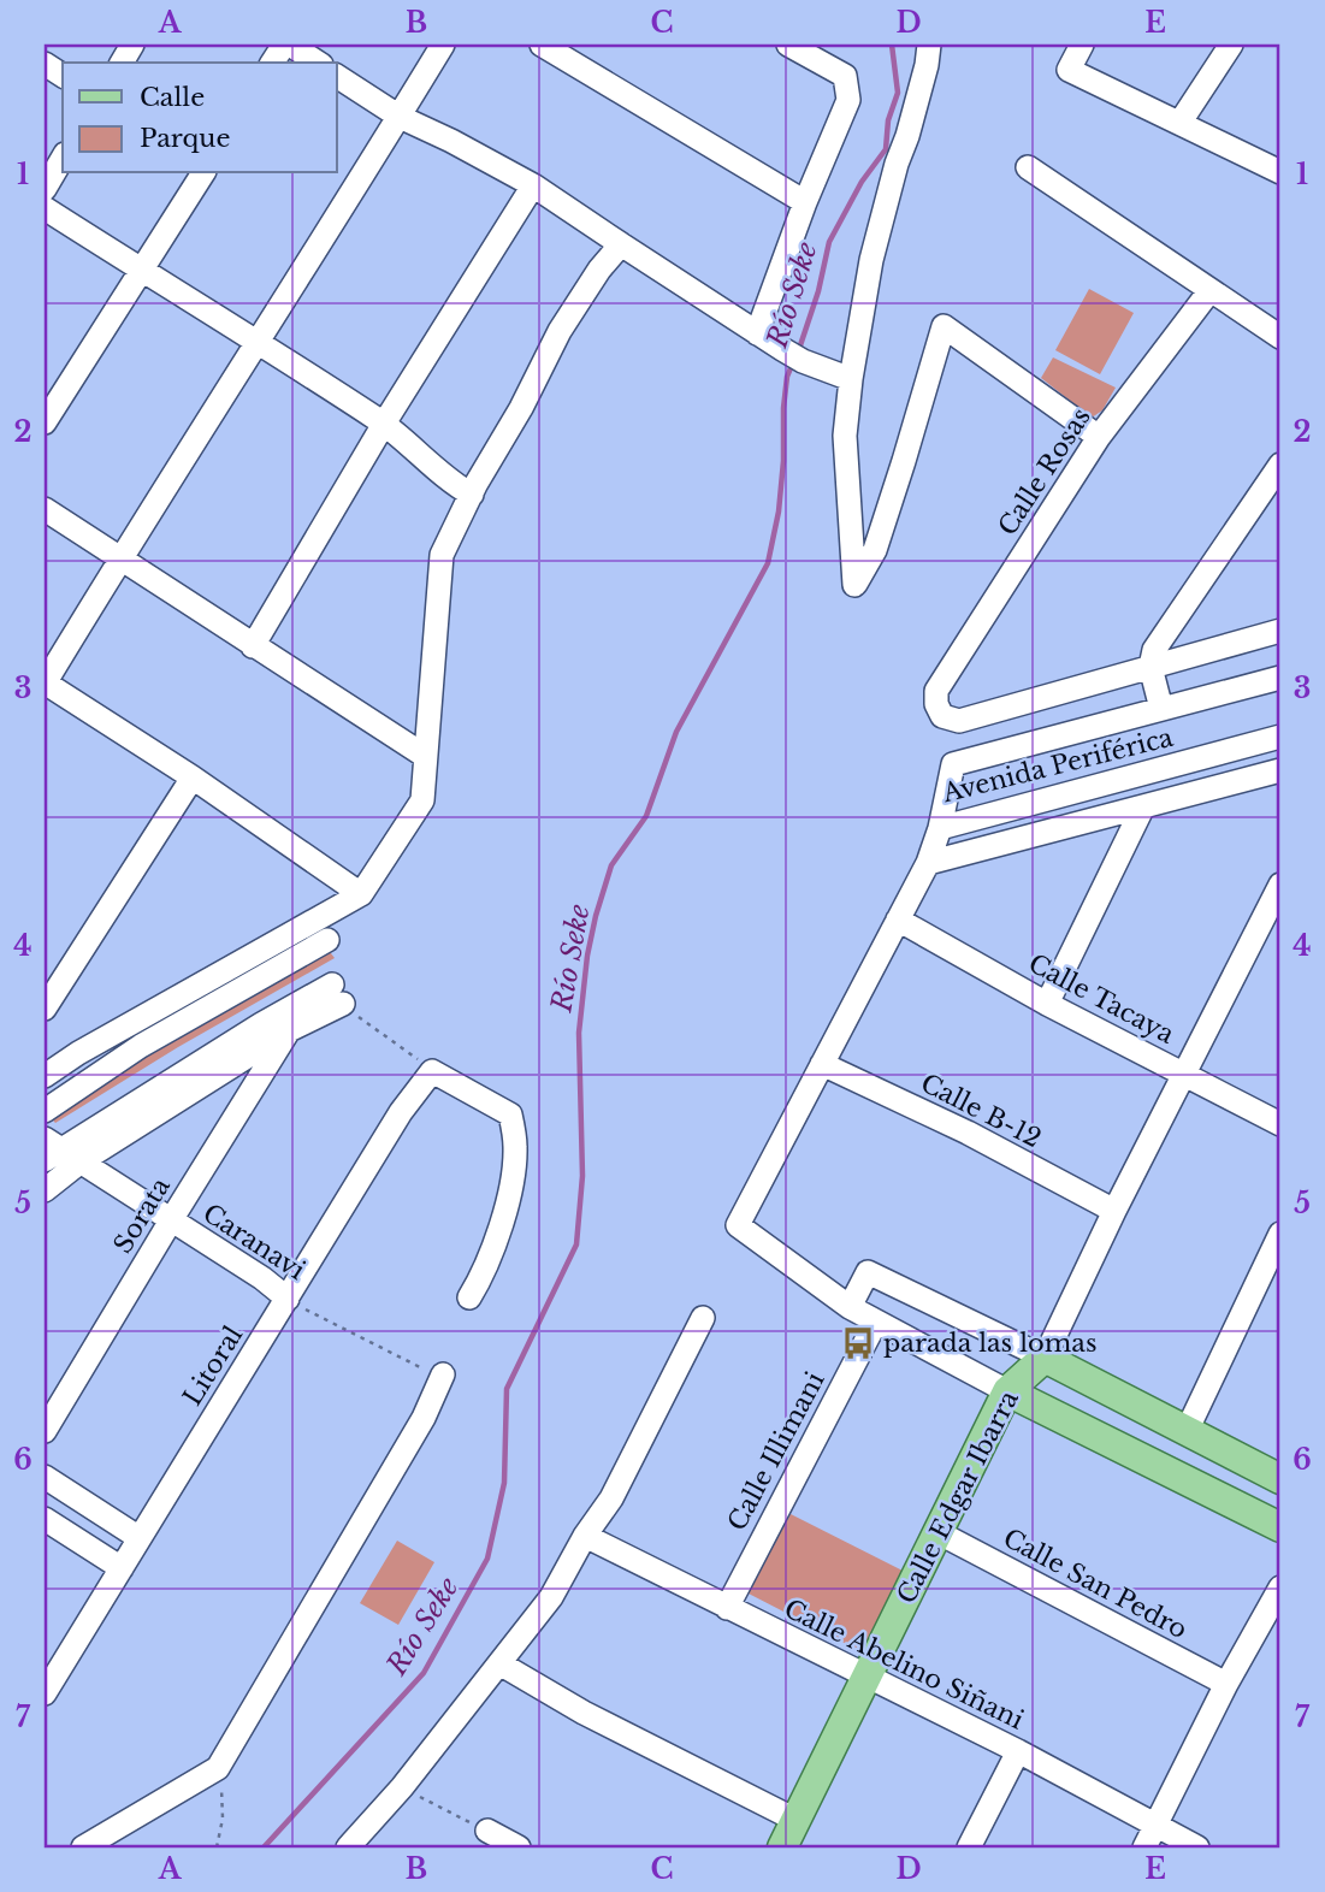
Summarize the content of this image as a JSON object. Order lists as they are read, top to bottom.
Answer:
{
  "streets": {
    "main road": ["Calle Edgar Ibarra"],
    "street": [
      "Calle Rosas",
      "Avenida Periférica",
      "Calle Tacaya",
      "Calle B-12",
      "Sorata",
      "Caranavi",
      "Litoral",
      "Calle Illimani",
      "Calle San Pedro",
      "Calle Abelino Siñani"
    ]
  },
  "crossings": [
    ["Calle Tacaya", "Calle Edgar Ibarra"],
    ["Calle B-12", "Calle Edgar Ibarra"],
    ["Sorata", "Caranavi"],
    ["Caranavi", "Litoral"],
    ["Calle Illimani", "Calle Abelino Siñani"],
    ["Calle Edgar Ibarra", "Calle San Pedro"],
    ["Calle Edgar Ibarra", "Calle Abelino Siñani"]
  ],
  "water": ["Río Seke"],
  "places": {
    "bus stop": ["parada las lomas"]
  },
  "legend": ["Calle", "Parque"],
  "grid": {
    "columns": [
      "A",
      "B",
      "C",
      "D",
      "E"
    ],
    "rows": [
      "1",
      "2",
      "3",
      "4",
      "5",
      "6",
      "7"
    ]
  }
}
